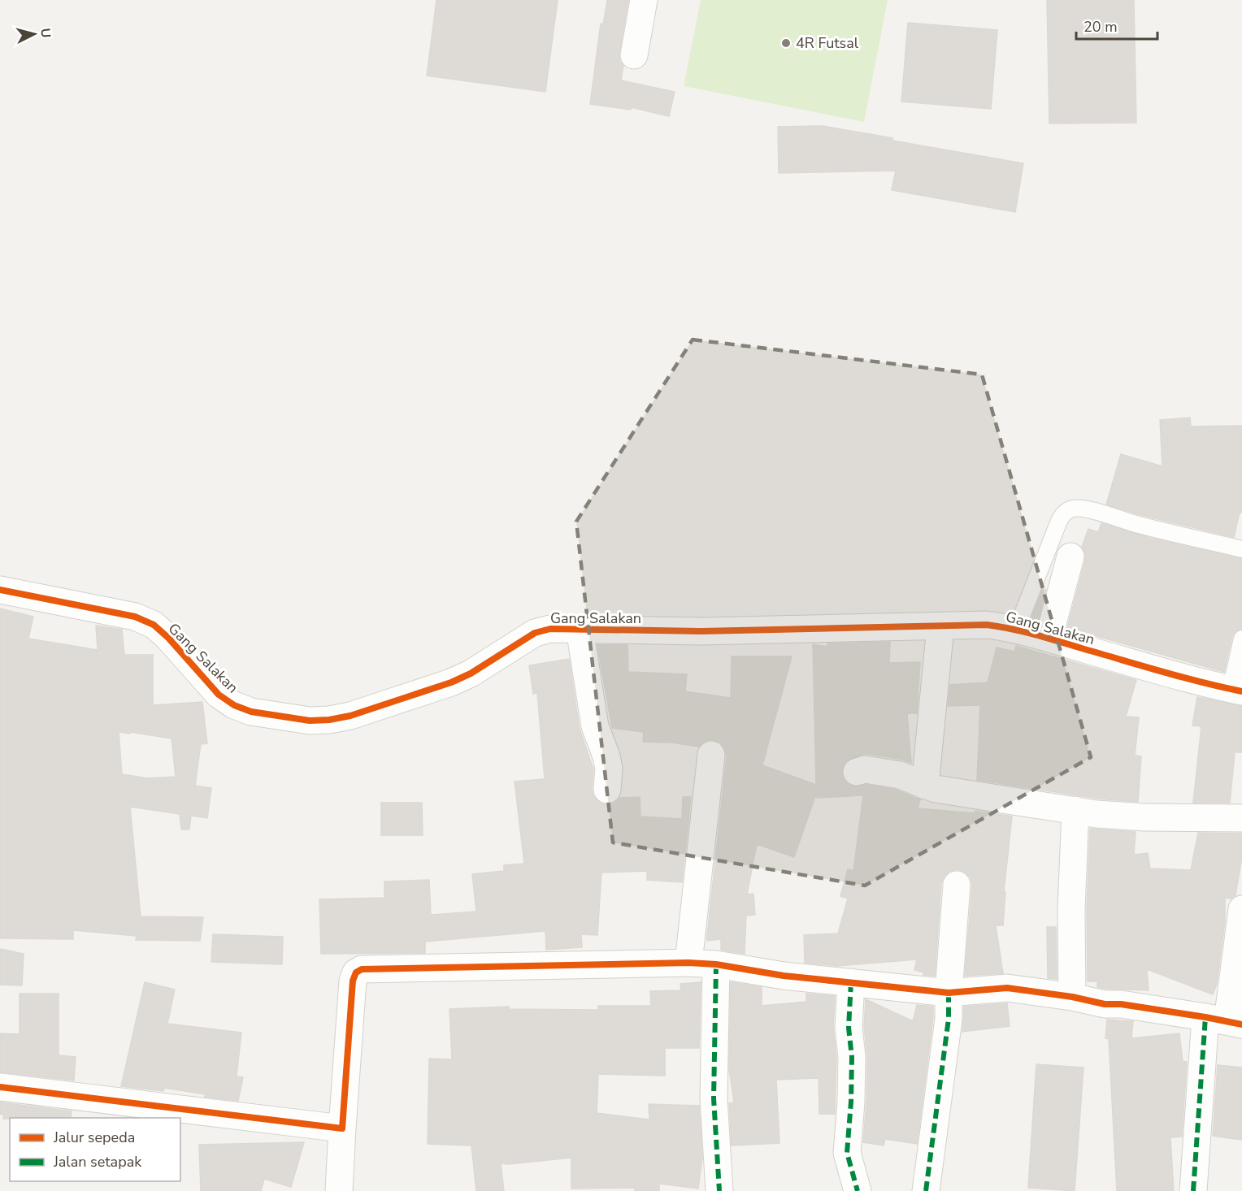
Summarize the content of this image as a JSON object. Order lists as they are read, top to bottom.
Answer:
{
  "streets": {
    "street": ["Gang Salakan"]
  },
  "places": ["4R Futsal"],
  "legend": ["Jalur sepeda", "Jalan setapak"],
  "scale_bar": "20 m",
  "north": "right"
}
